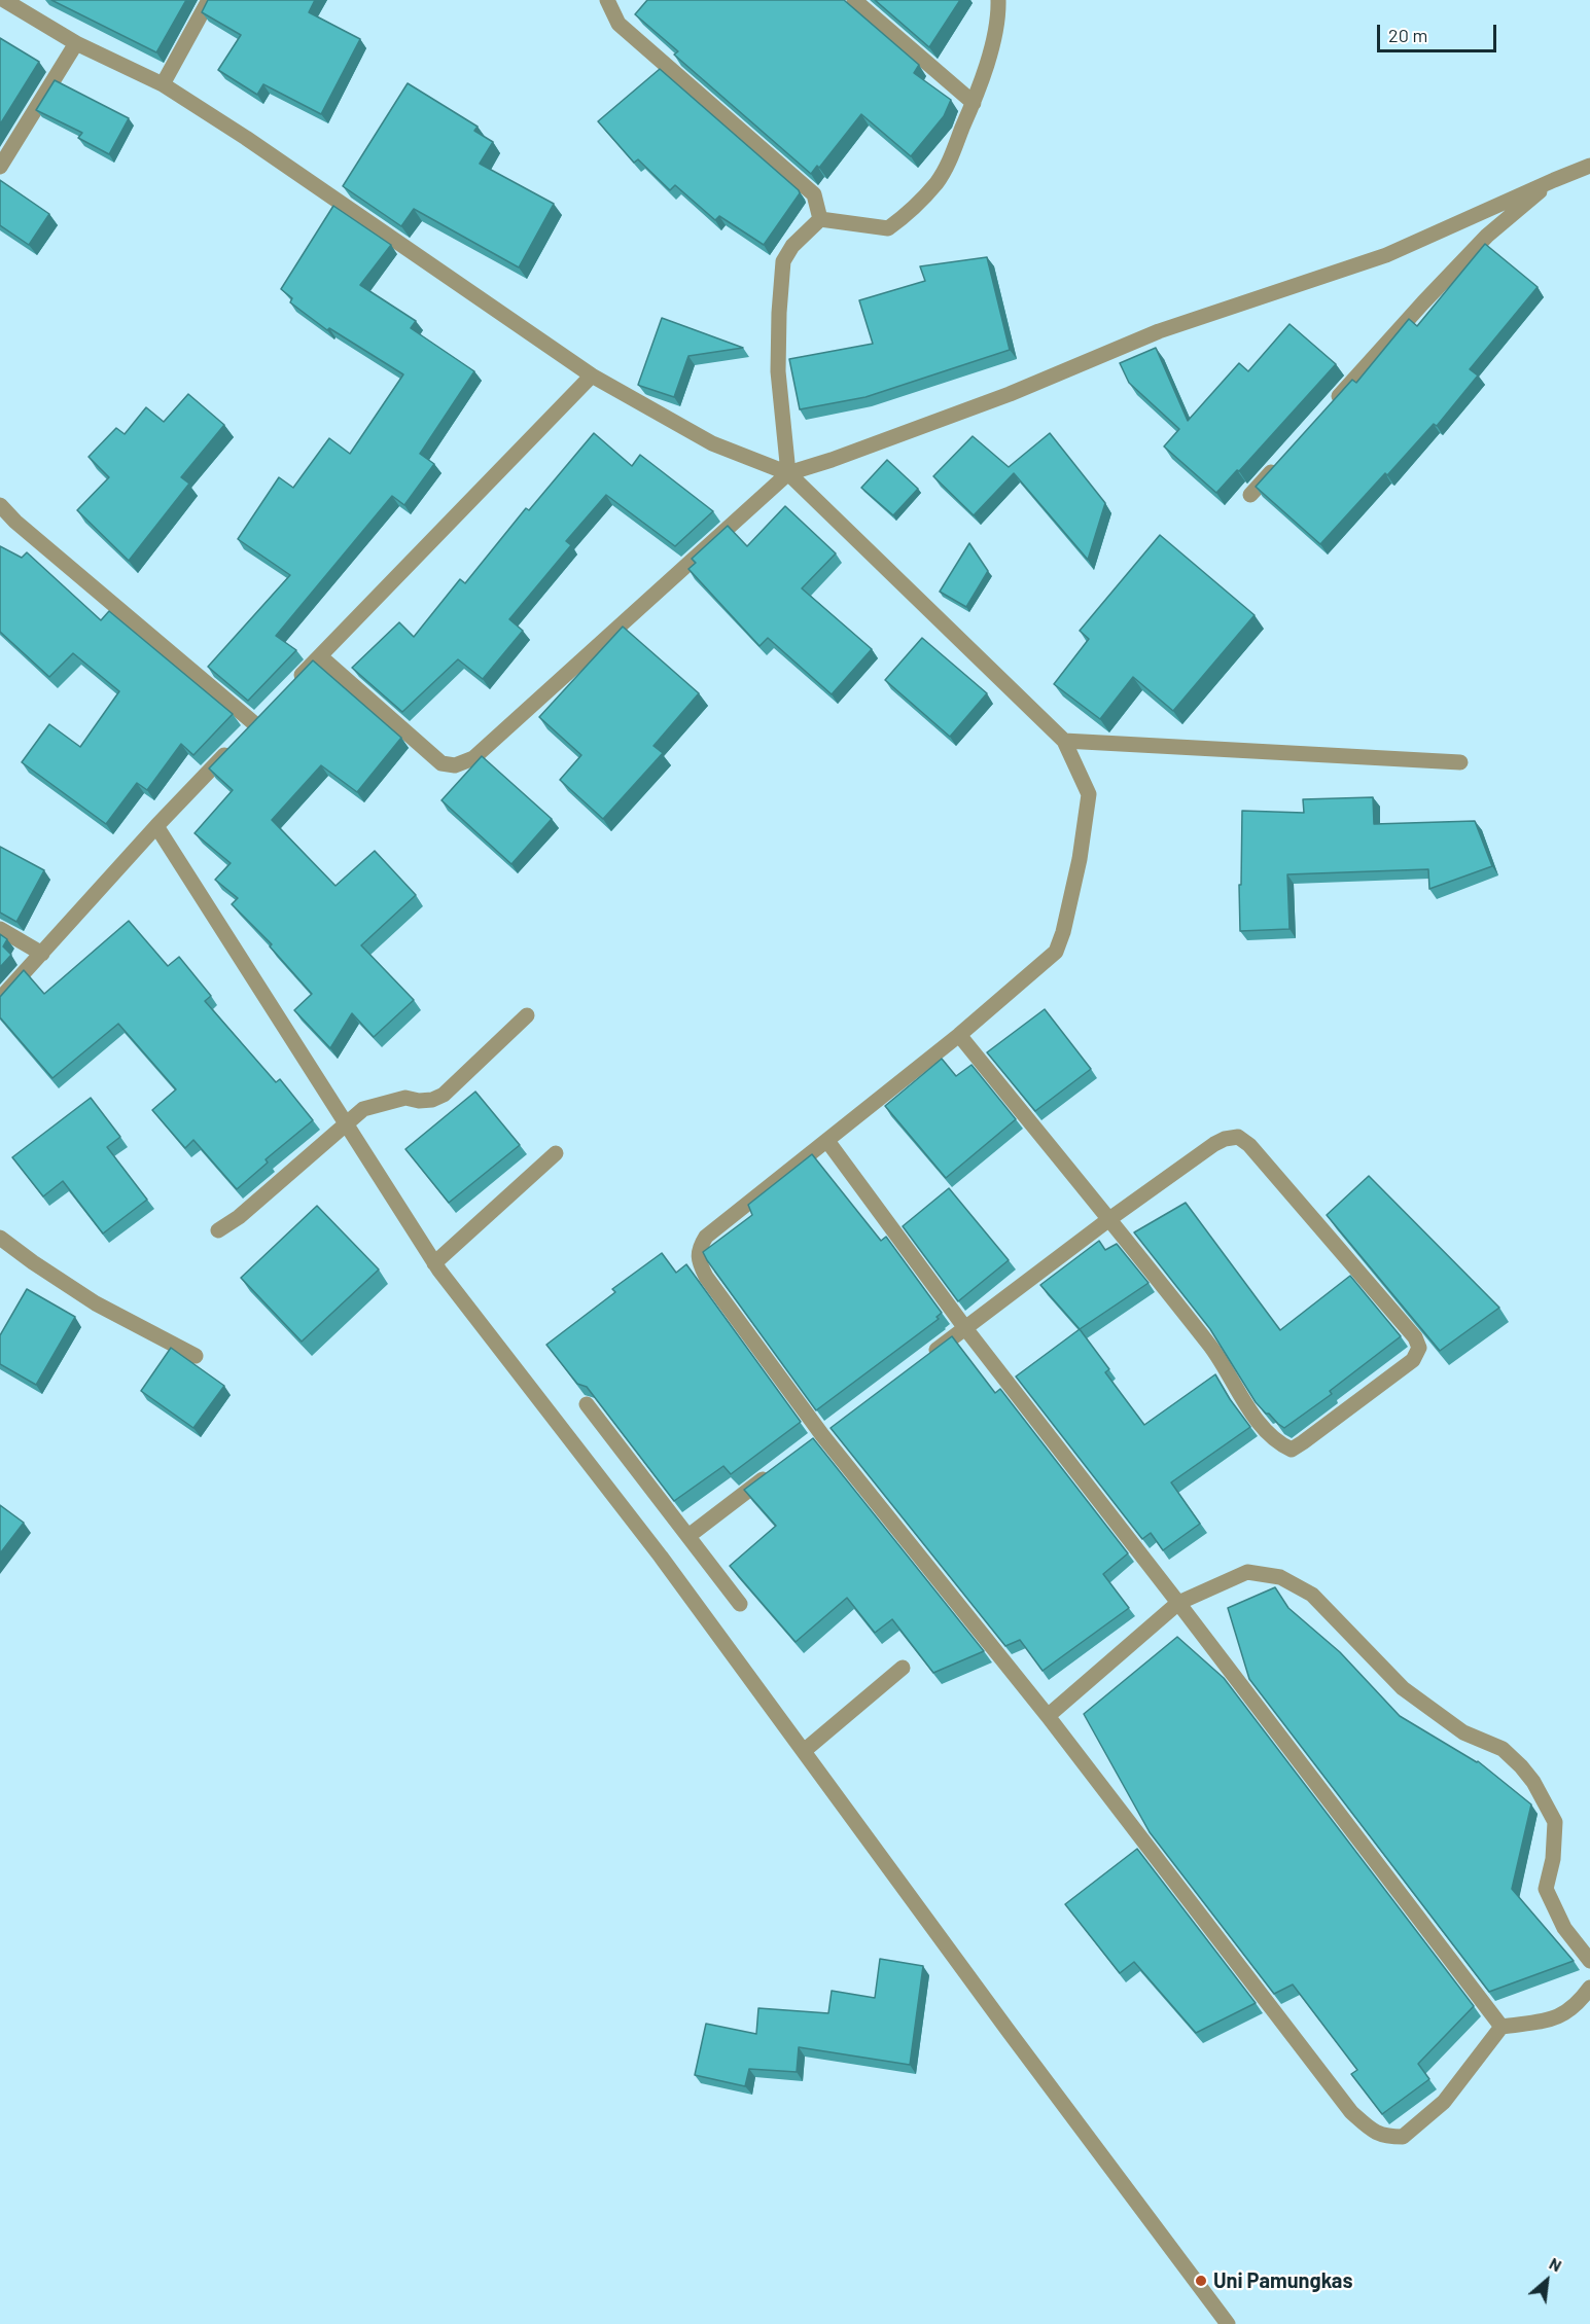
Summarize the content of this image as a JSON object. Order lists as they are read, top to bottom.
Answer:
{
  "places": ["Uni Pamungkas"],
  "scale_bar": "20 m",
  "north": "top right"
}
